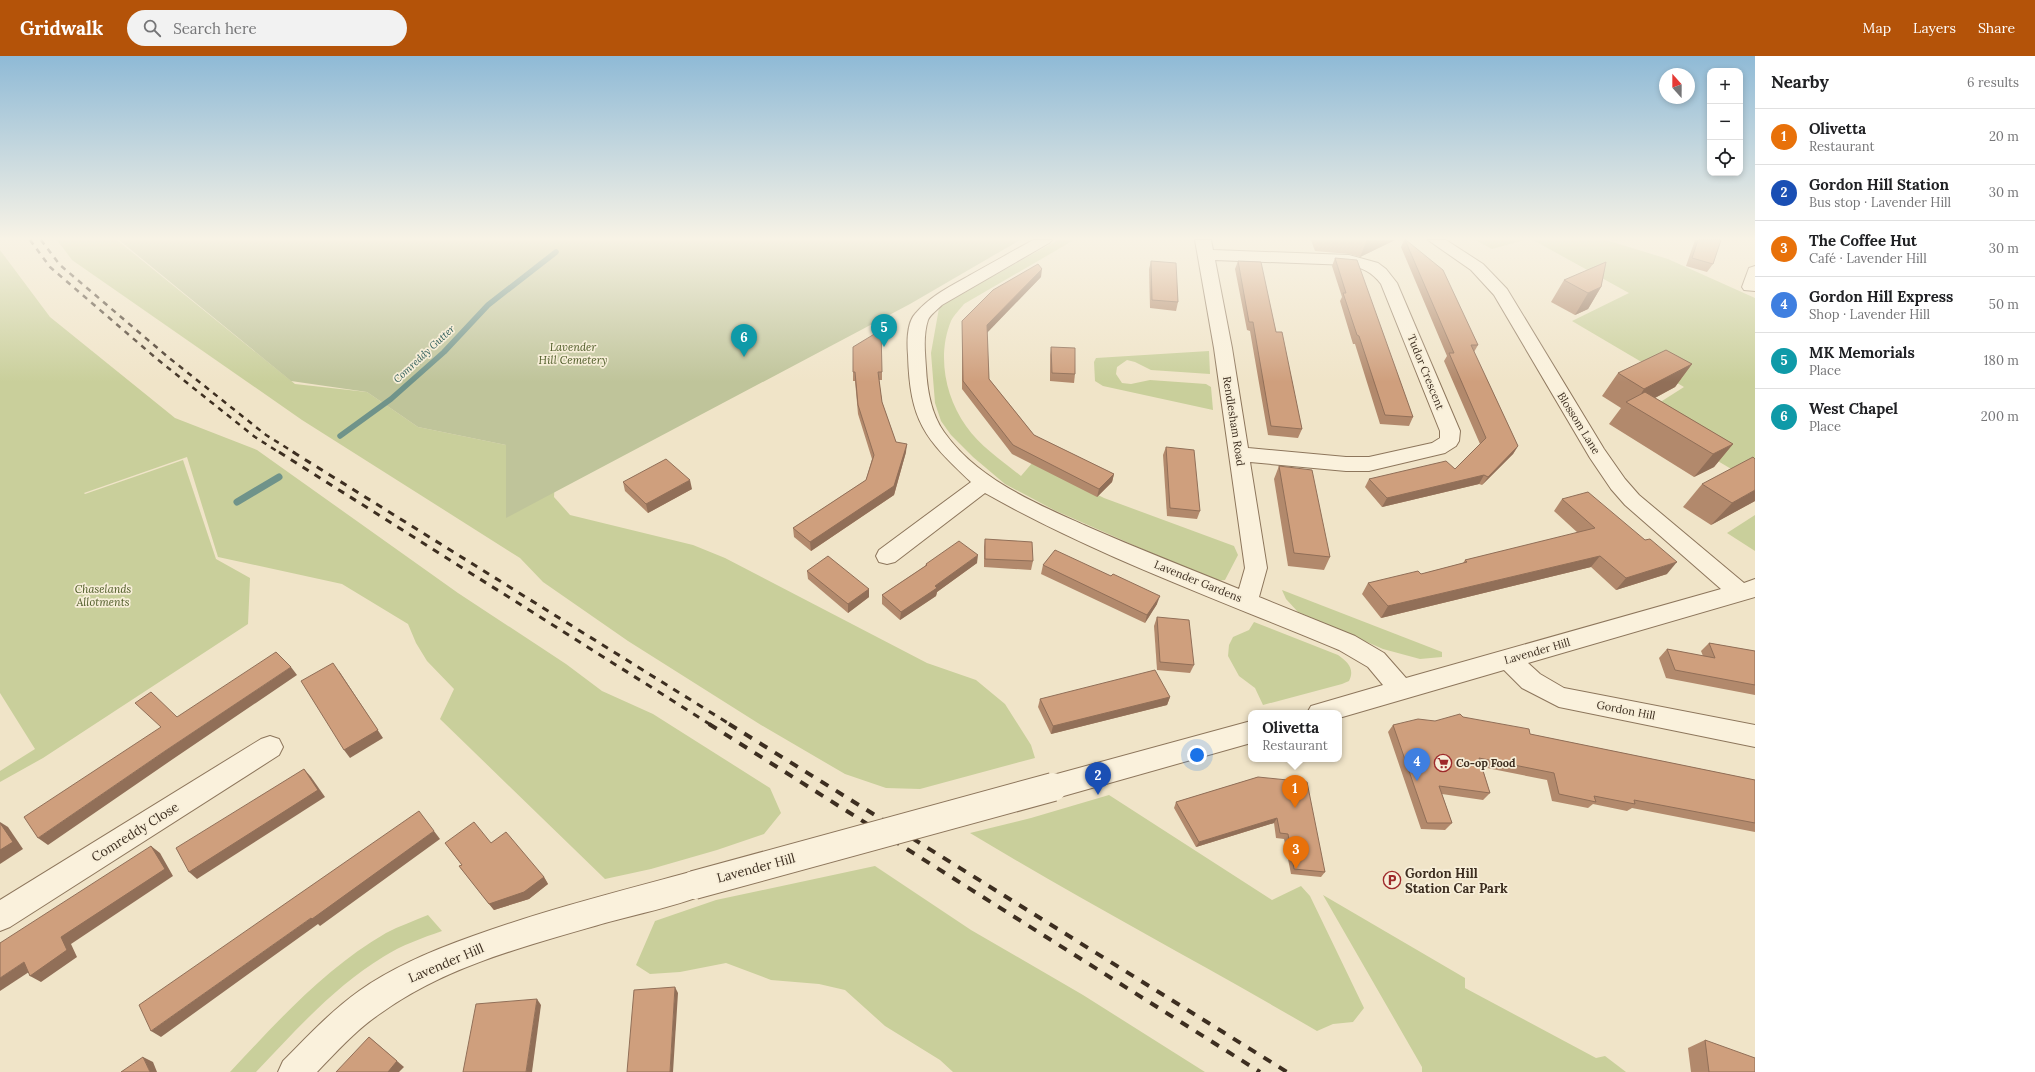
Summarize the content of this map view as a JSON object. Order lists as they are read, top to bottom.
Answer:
{
  "streets": {
    "street": [
      "Tudor Crescent",
      "Rendlesham Road",
      "Blossom Lane",
      "Lavender Gardens",
      "Lavender Hill",
      "Gordon Hill",
      "Comreddy Close"
    ]
  },
  "crossings": [
    ["Tudor Crescent", "Rendlesham Road"],
    ["Rendlesham Road", "Lavender Gardens"],
    ["Blossom Lane", "Lavender Hill"],
    ["Lavender Gardens", "Lavender Hill"],
    ["Lavender Hill", "Gordon Hill"]
  ],
  "water": ["Comreddy Gutter"],
  "parks": ["Lavender Hill Cemetery", "Chaselands Allotments"],
  "places": {
    "supermarket": ["Co-op Food"],
    "parking": ["Gordon Hill Station Car Park"]
  },
  "north": "top",
  "page": {
    "header": "Gridwalk",
    "search": "Search here",
    "nav": ["Map", "Layers", "Share"],
    "heading": ["Nearby", "6 results"],
    "map_buttons": ["+", "−"],
    "list": [
      {
        "mark": "1",
        "name": "Olivetta",
        "note": "Restaurant",
        "value": "20 m"
      },
      {
        "mark": "2",
        "name": "Gordon Hill Station",
        "note": "Bus stop · Lavender Hill",
        "value": "30 m"
      },
      {
        "mark": "3",
        "name": "The Coffee Hut",
        "note": "Café · Lavender Hill",
        "value": "30 m"
      },
      {
        "mark": "4",
        "name": "Gordon Hill Express",
        "note": "Shop · Lavender Hill",
        "value": "50 m"
      },
      {
        "mark": "5",
        "name": "MK Memorials",
        "note": "Place",
        "value": "180 m"
      },
      {
        "mark": "6",
        "name": "West Chapel",
        "note": "Place",
        "value": "200 m"
      }
    ],
    "pins": [
      "5",
      "6",
      "4",
      "2",
      "1",
      "3"
    ],
    "popup": ["Olivetta", "Restaurant"]
  }
}
